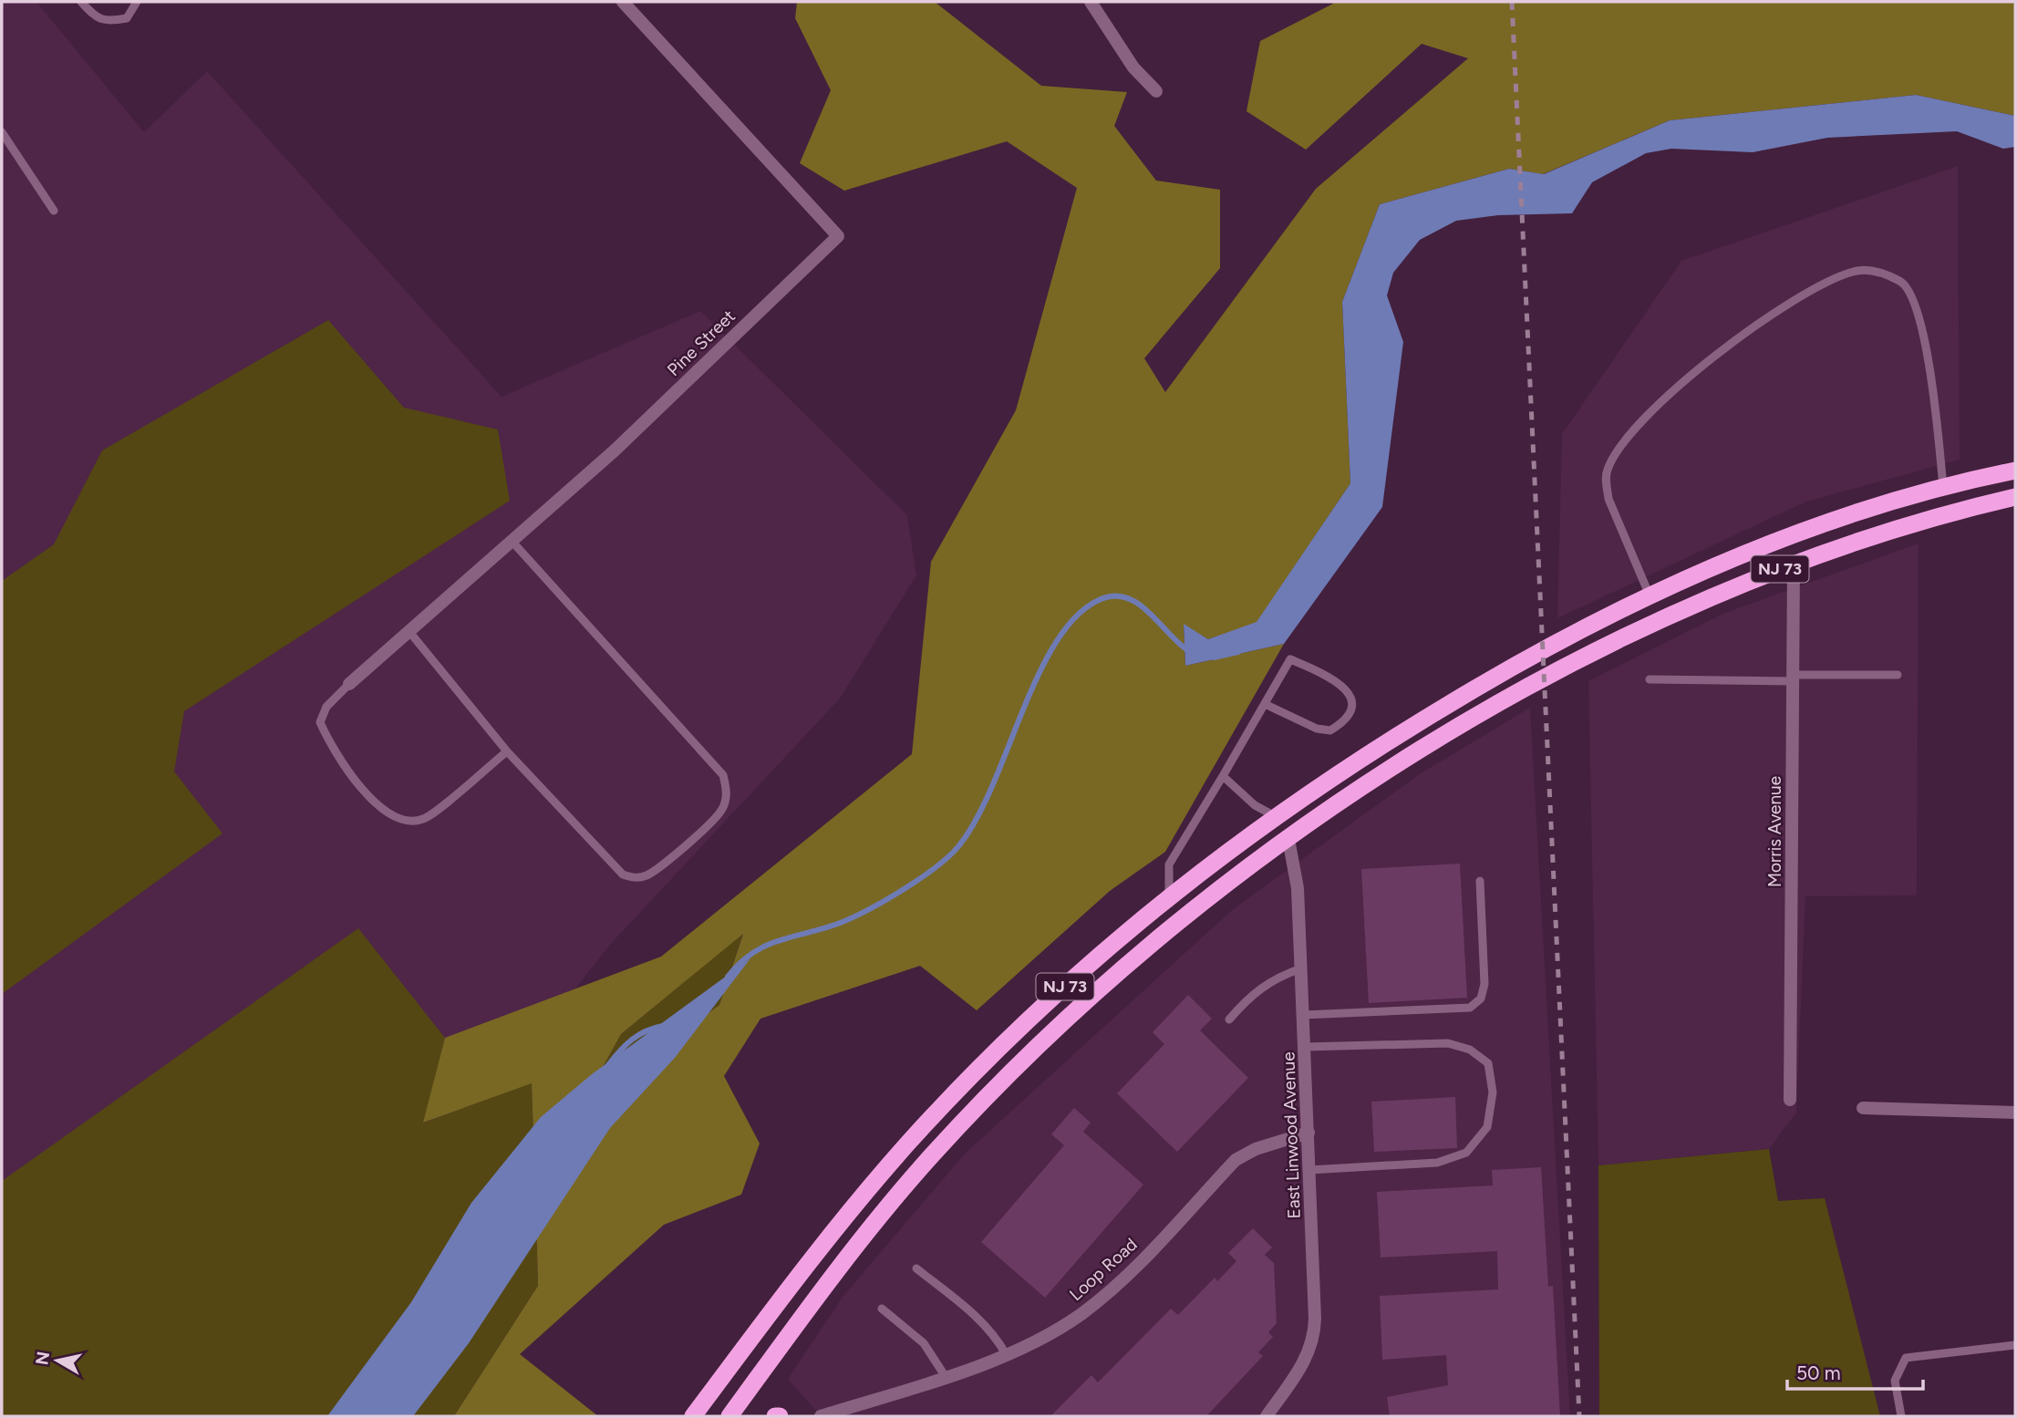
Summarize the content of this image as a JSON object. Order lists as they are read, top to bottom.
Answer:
{
  "streets": {
    "highway": ["NJ 73"],
    "street": [
      "Pine Street",
      "Morris Avenue",
      "East Linwood Avenue",
      "Loop Road"
    ]
  },
  "crossings": [
    ["NJ 73", "Morris Avenue"],
    ["NJ 73", "East Linwood Avenue"],
    ["East Linwood Avenue", "Loop Road"]
  ],
  "scale_bar": "50 m",
  "north": "left"
}
